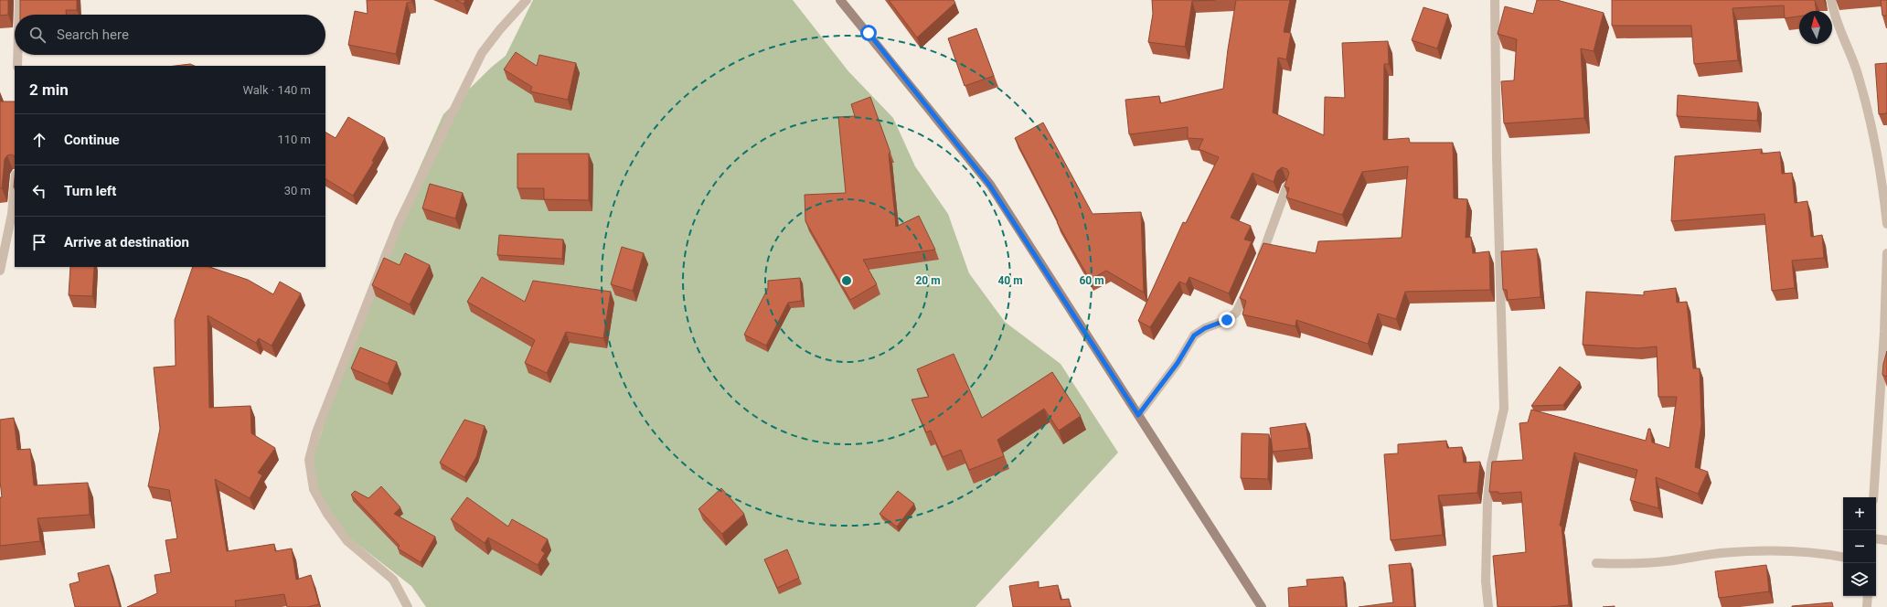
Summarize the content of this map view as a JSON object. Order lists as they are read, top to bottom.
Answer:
{
  "north": "top",
  "page": {
    "search": "Search here",
    "heading": ["2 min", "Walk · 140 m"],
    "list": [
      ["Continue", "110 m"],
      ["Turn left", "30 m"],
      "Arrive at destination"
    ],
    "map_buttons": ["+", "−"]
  },
  "rings": ["20 m", "40 m", "60 m"]
}
